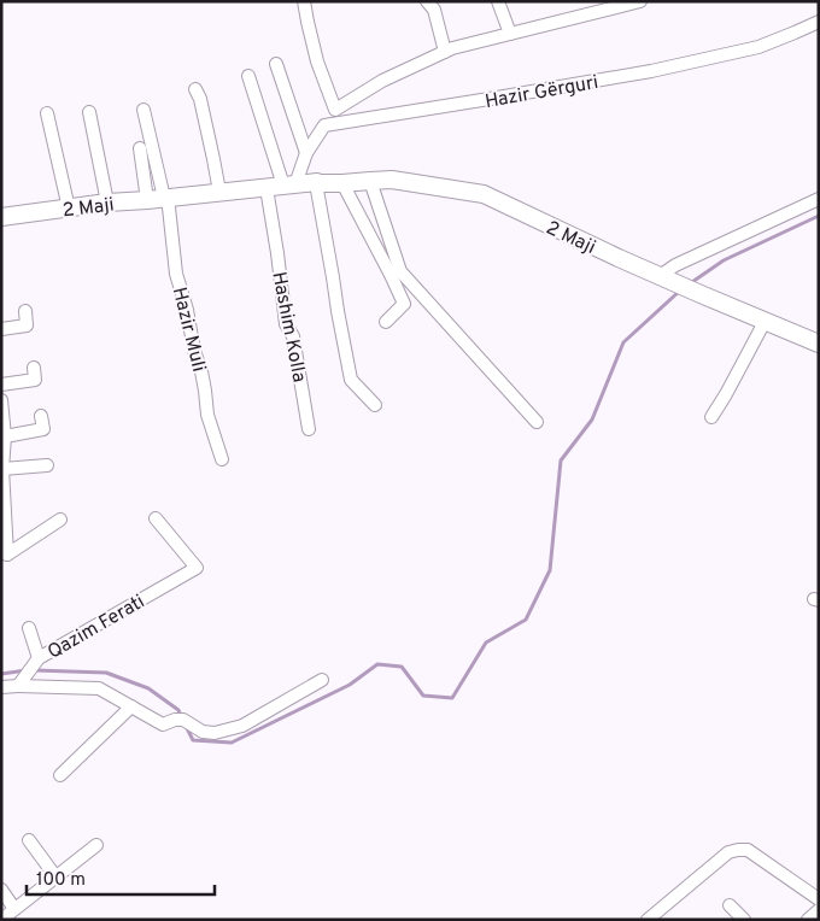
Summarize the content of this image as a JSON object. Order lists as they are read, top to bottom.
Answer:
{
  "streets": {
    "street": [
      "Hazir Gërguri",
      "2 Maji",
      "Hashim Kolla",
      "Hazir Muli",
      "Qazim Ferati"
    ]
  },
  "crossings": [
    ["2 Maji", "Hashim Kolla"],
    ["2 Maji", "Hazir Muli"]
  ],
  "scale_bar": "100 m"
}
